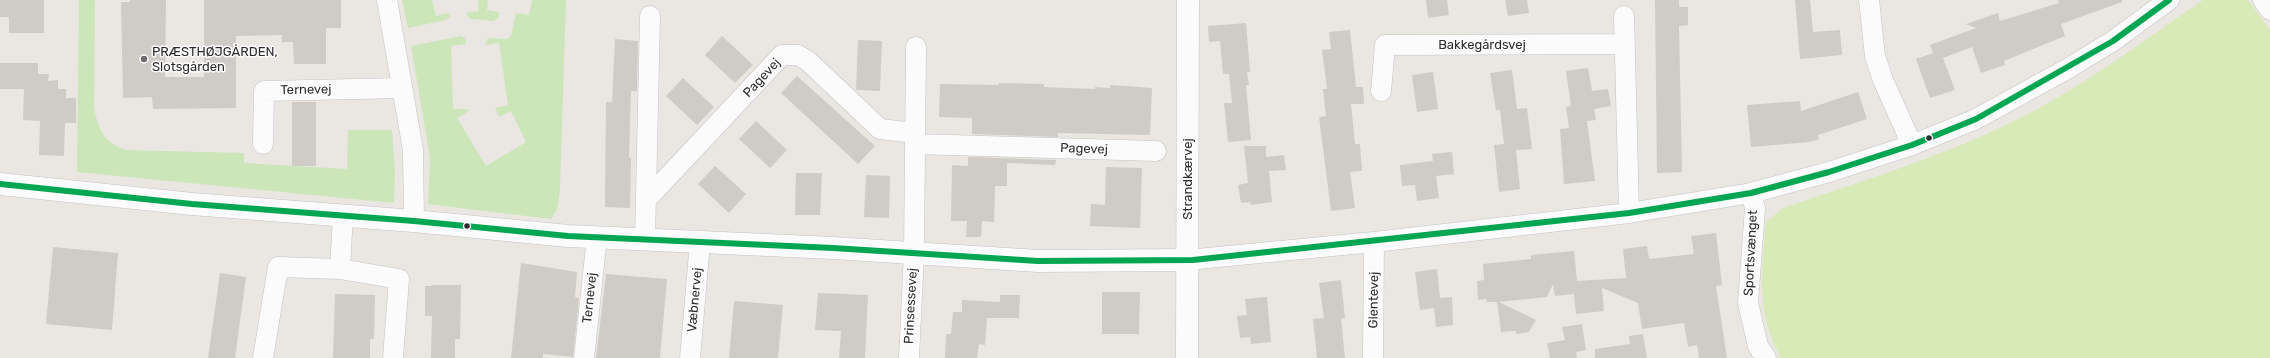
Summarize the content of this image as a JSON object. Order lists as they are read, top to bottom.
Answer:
{
  "streets": {
    "street": [
      "Bakkegårdsvej",
      "Pagevej",
      "Ternevej",
      "Strandkærvej",
      "Sportsvænget",
      "Væbnervej",
      "Glentevej",
      "Prinsessevej"
    ]
  },
  "places": ["PRÆSTHØJGÅRDEN, Slotsgården"]
}
